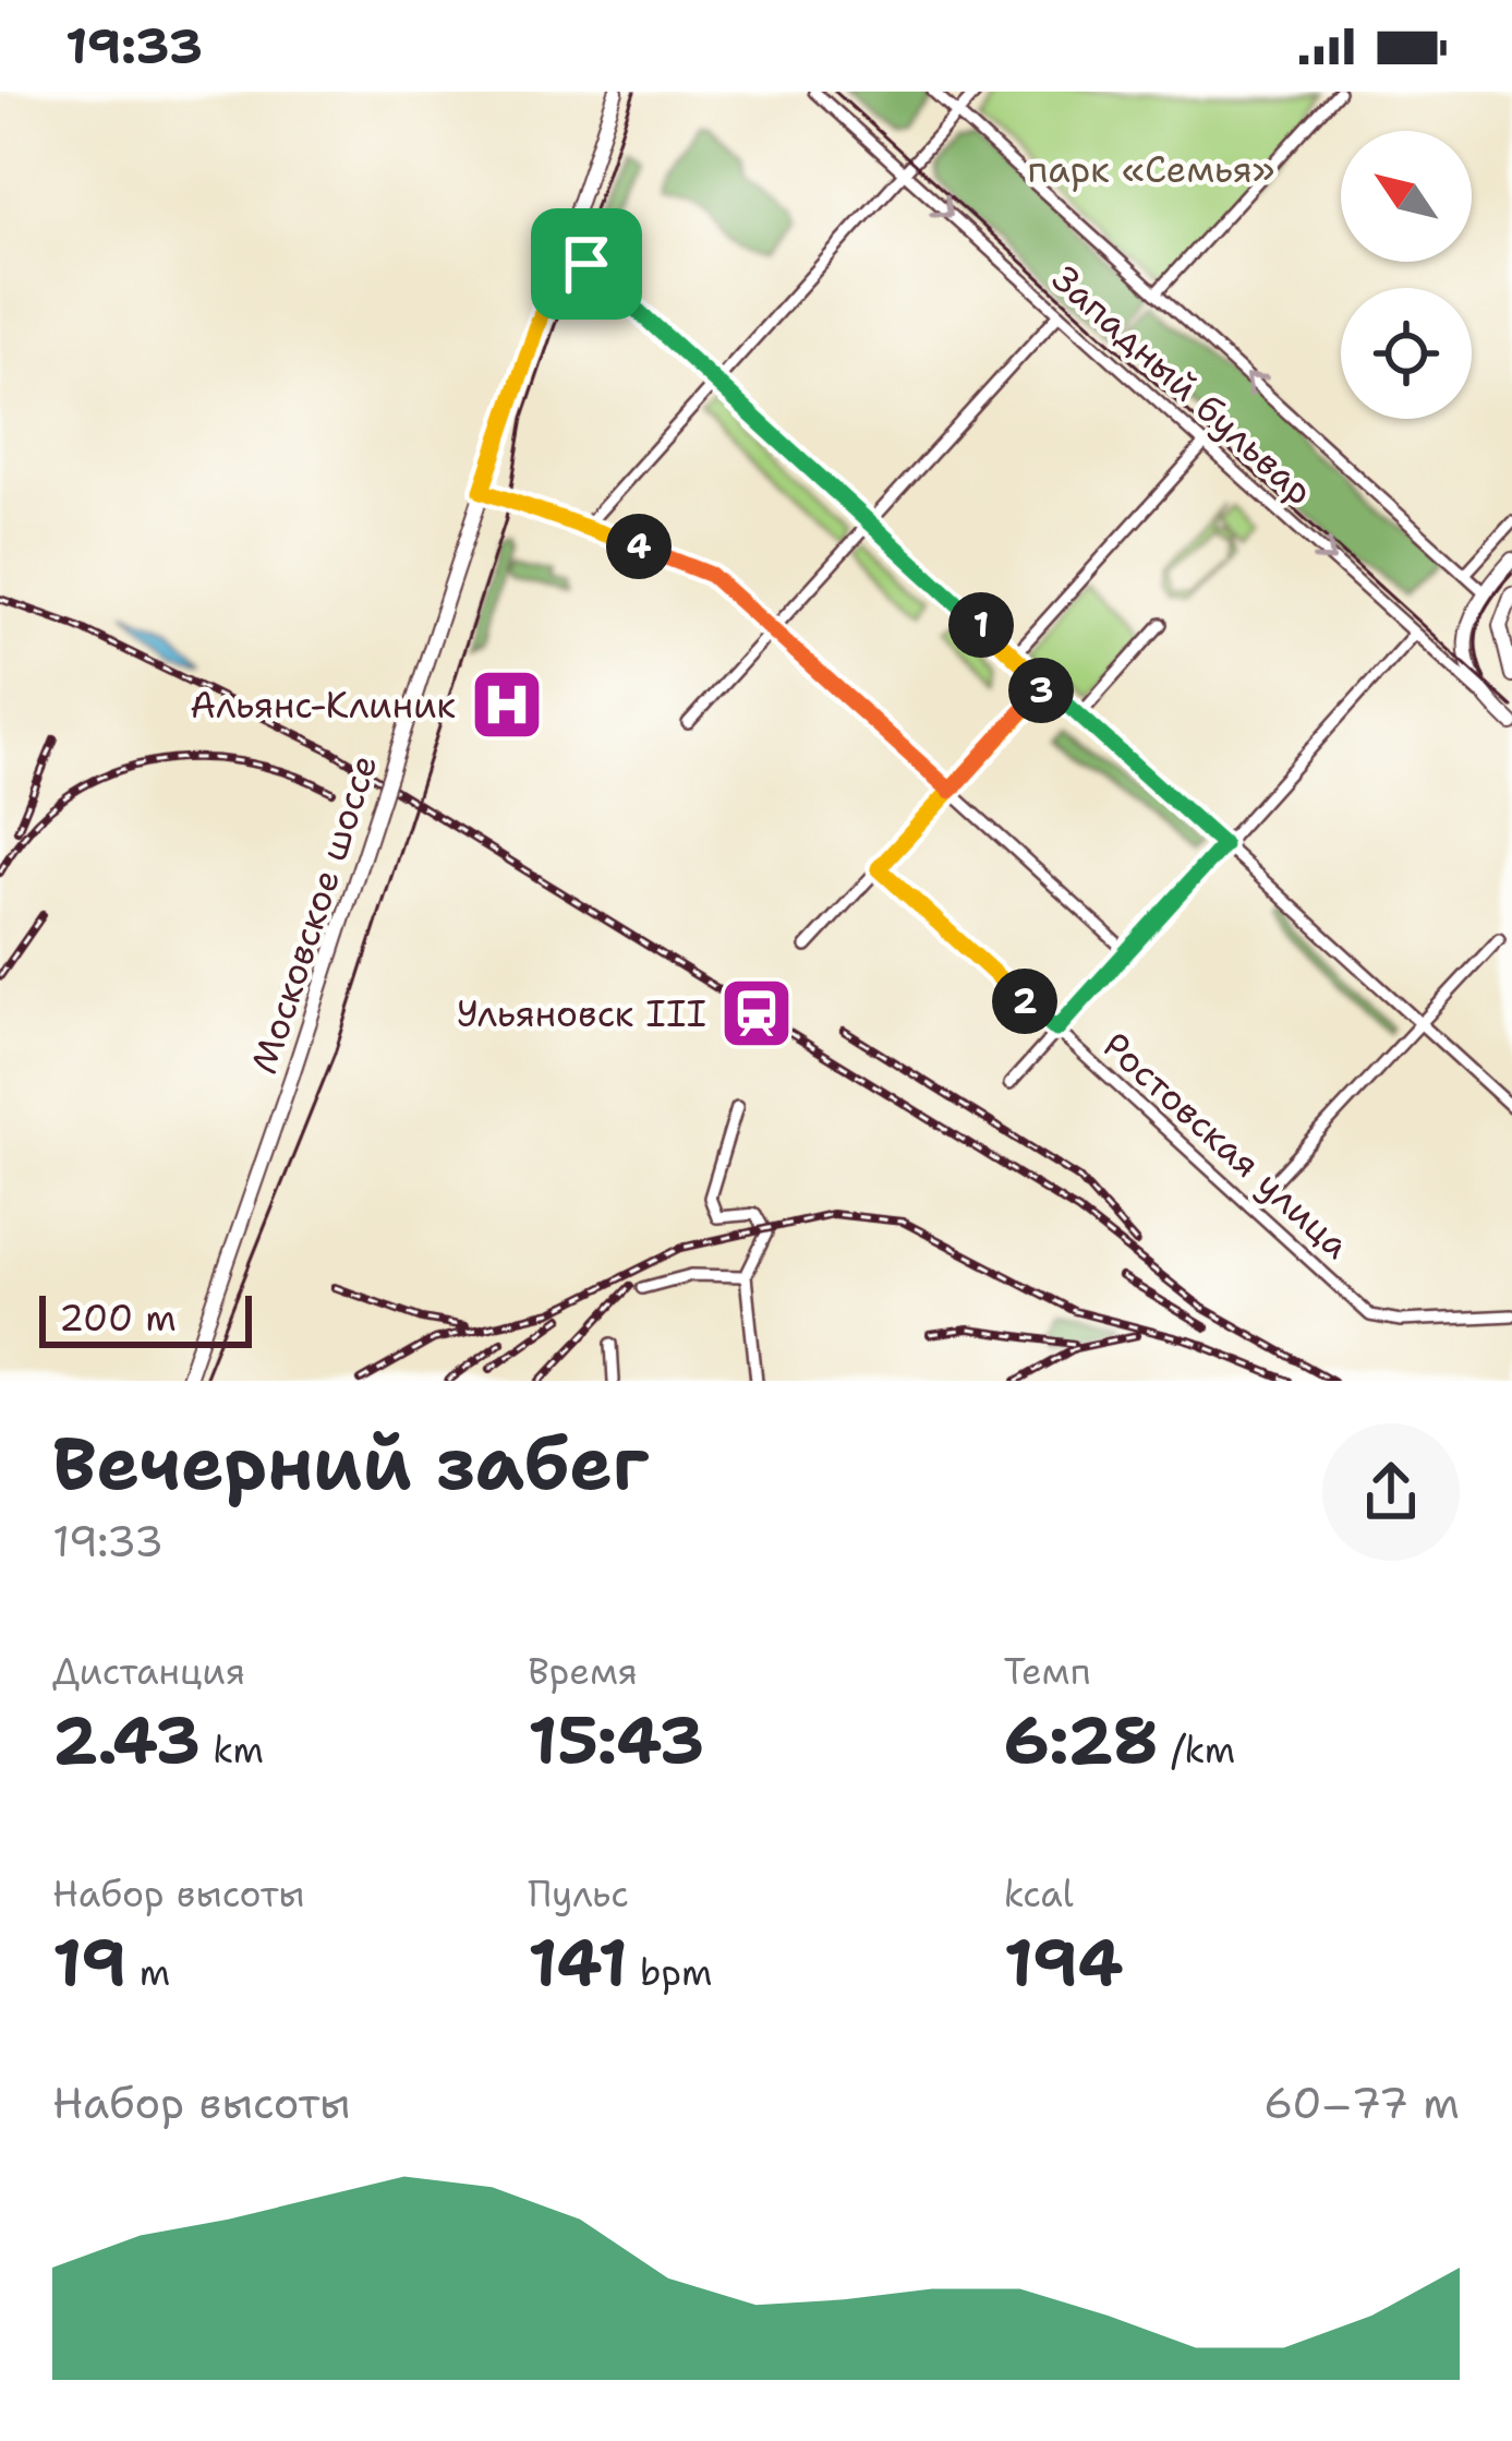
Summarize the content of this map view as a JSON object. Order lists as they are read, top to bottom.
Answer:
{
  "streets": {
    "main road": ["Западный бульвар", "Московское шоссе"],
    "street": ["Ростовская улица"]
  },
  "parks": ["парк «Семья»"],
  "places": {
    "hospital": ["Альянс-Клиник"],
    "station": ["Ульяновск III"]
  },
  "scale_bar": "200 m",
  "north": "top left",
  "page": {
    "status": "19:33",
    "pins": [
      "4",
      "1",
      "3",
      "2"
    ],
    "scale": "200 m",
    "heading": ["Вечерний забег", "19:33"],
    "stats": [
      ["Дистанция", "2.43 km"],
      ["Время", "15:43"],
      ["Темп", "6:28 /km"],
      ["Набор высоты", "19 m"],
      ["Пульс", "141 bpm"],
      ["kcal", "194"]
    ],
    "chart": ["Набор высоты", "60–77 m"]
  }
}
